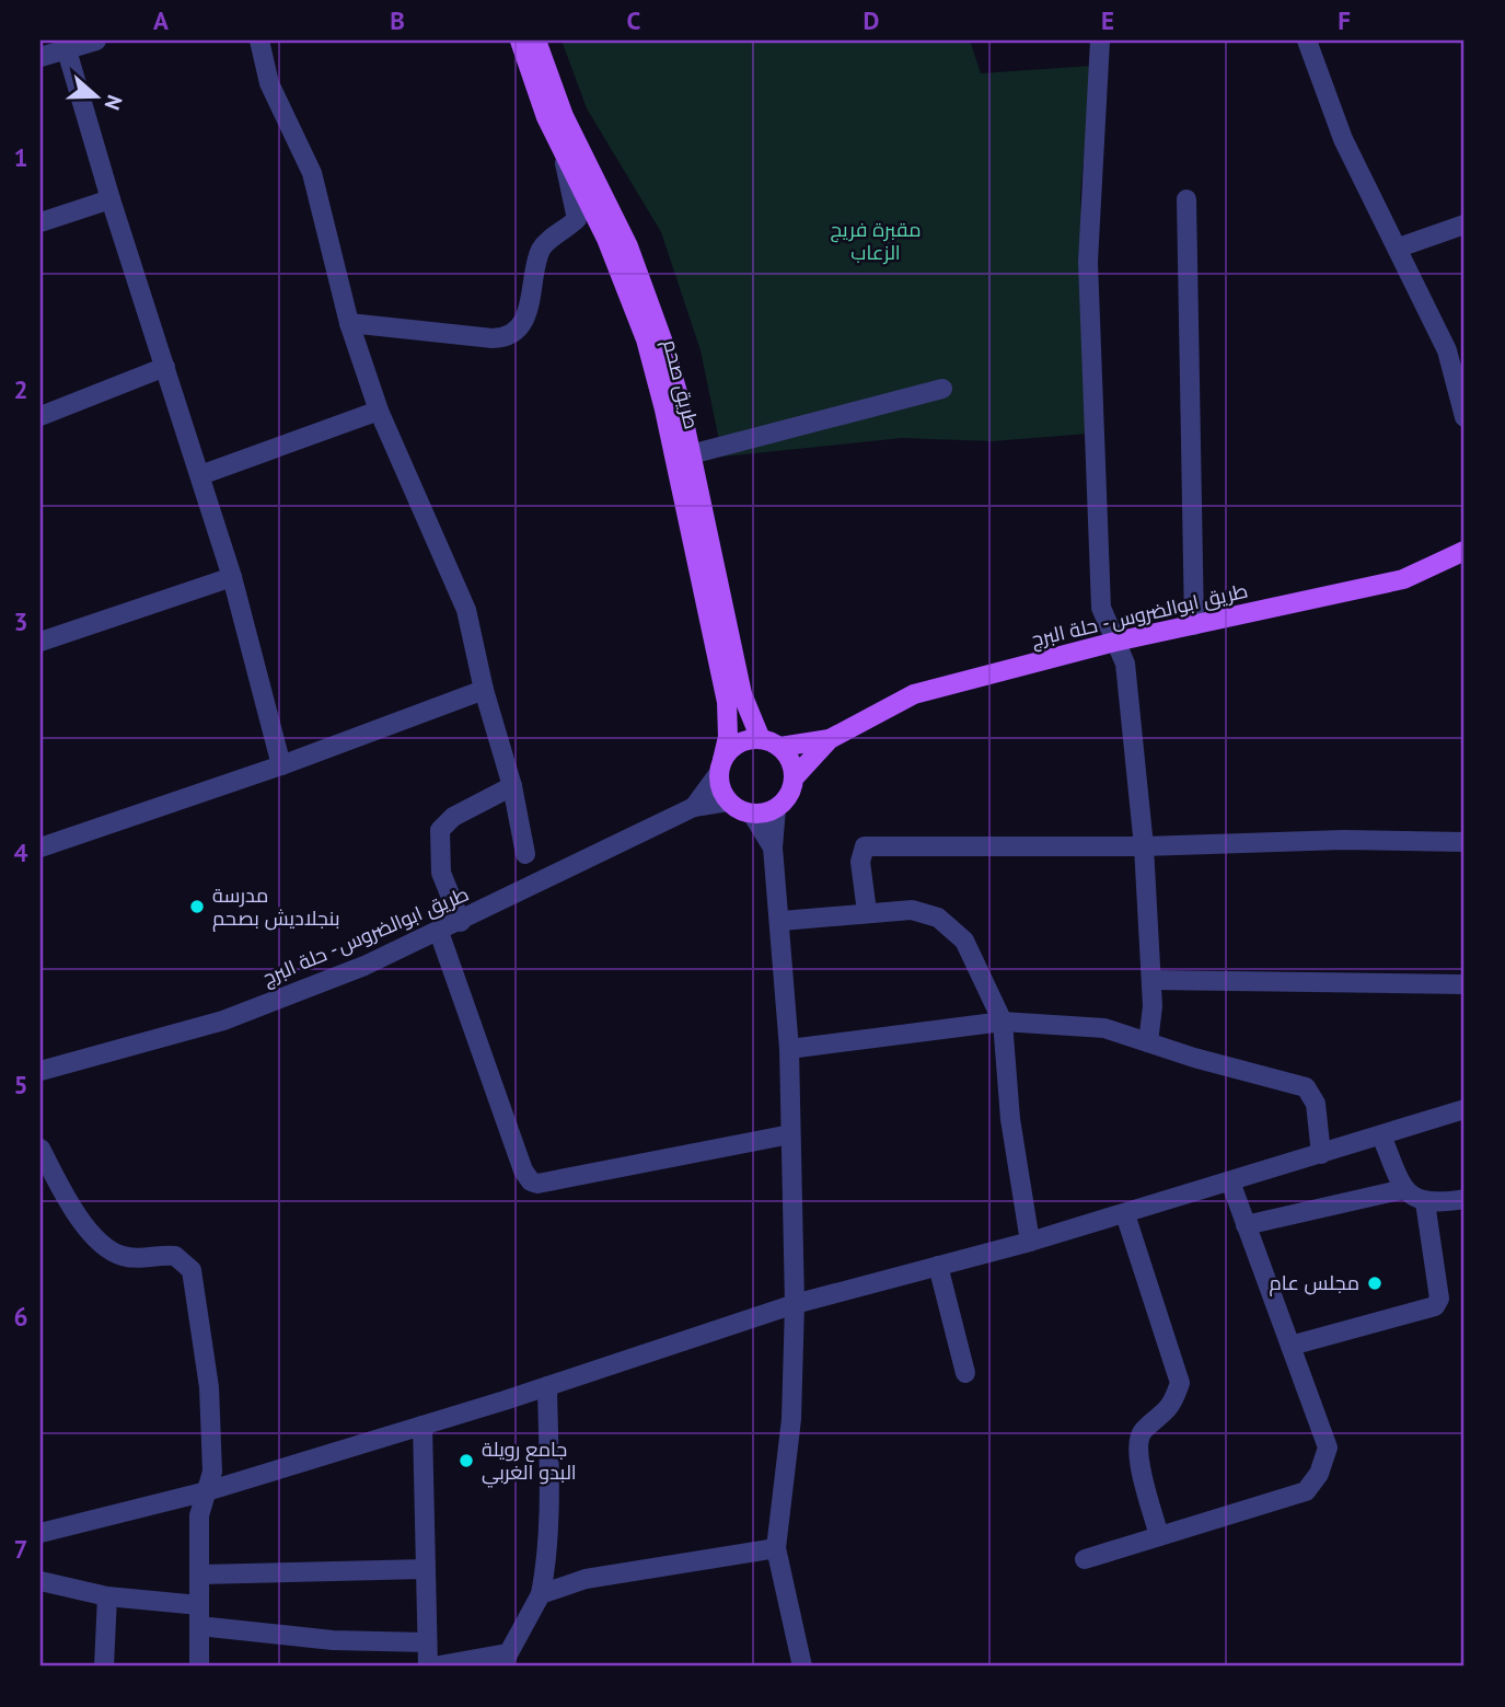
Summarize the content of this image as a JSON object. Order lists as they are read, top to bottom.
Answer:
{
  "streets": {
    "main road": ["طريق صحم", "طريق ابوالضروس - حلة البرج"]
  },
  "crossings": [
    ["طريق صحم", "طريق ابوالضروس - حلة البرج"]
  ],
  "parks": ["مقبرة فريج الزعاب"],
  "places": ["مدرسة بنجلاديش بصحم", "مجلس عام", "جامع رويلة البدو الغربي"],
  "north": "right",
  "grid": {
    "columns": [
      "A",
      "B",
      "C",
      "D",
      "E",
      "F"
    ],
    "rows": [
      "1",
      "2",
      "3",
      "4",
      "5",
      "6",
      "7"
    ]
  }
}
